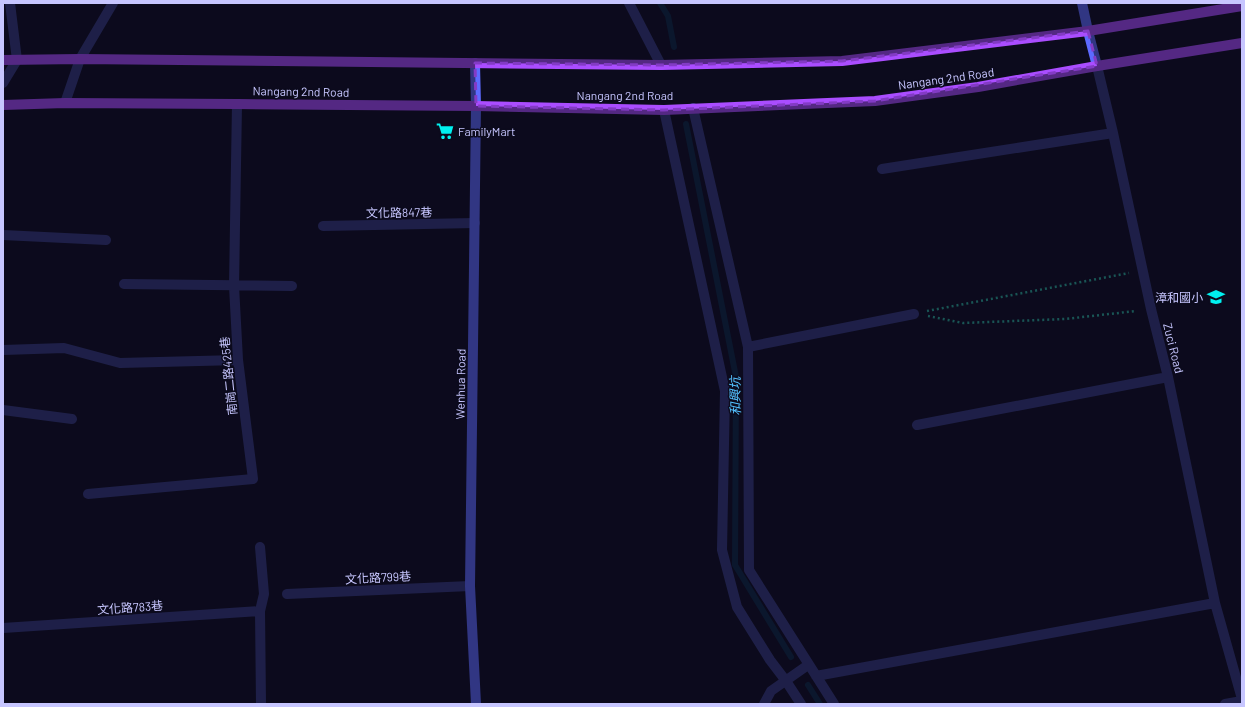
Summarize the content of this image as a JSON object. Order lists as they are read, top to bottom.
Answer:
{
  "streets": {
    "main road": ["Nangang 2nd Road"],
    "street": [
      "文化路847巷",
      "Zuci Road",
      "南崗二路425巷",
      "Wenhua Road",
      "文化路799巷",
      "文化路783巷"
    ]
  },
  "crossings": [
    ["Nangang 2nd Road", "Zuci Road"],
    ["Nangang 2nd Road", "南崗二路425巷"],
    ["Nangang 2nd Road", "Wenhua Road"],
    ["文化路847巷", "Wenhua Road"],
    ["Wenhua Road", "文化路799巷"]
  ],
  "water": ["和興坑"],
  "places": {
    "supermarket": ["FamilyMart"],
    "school or university": ["漳和國小"]
  }
}
